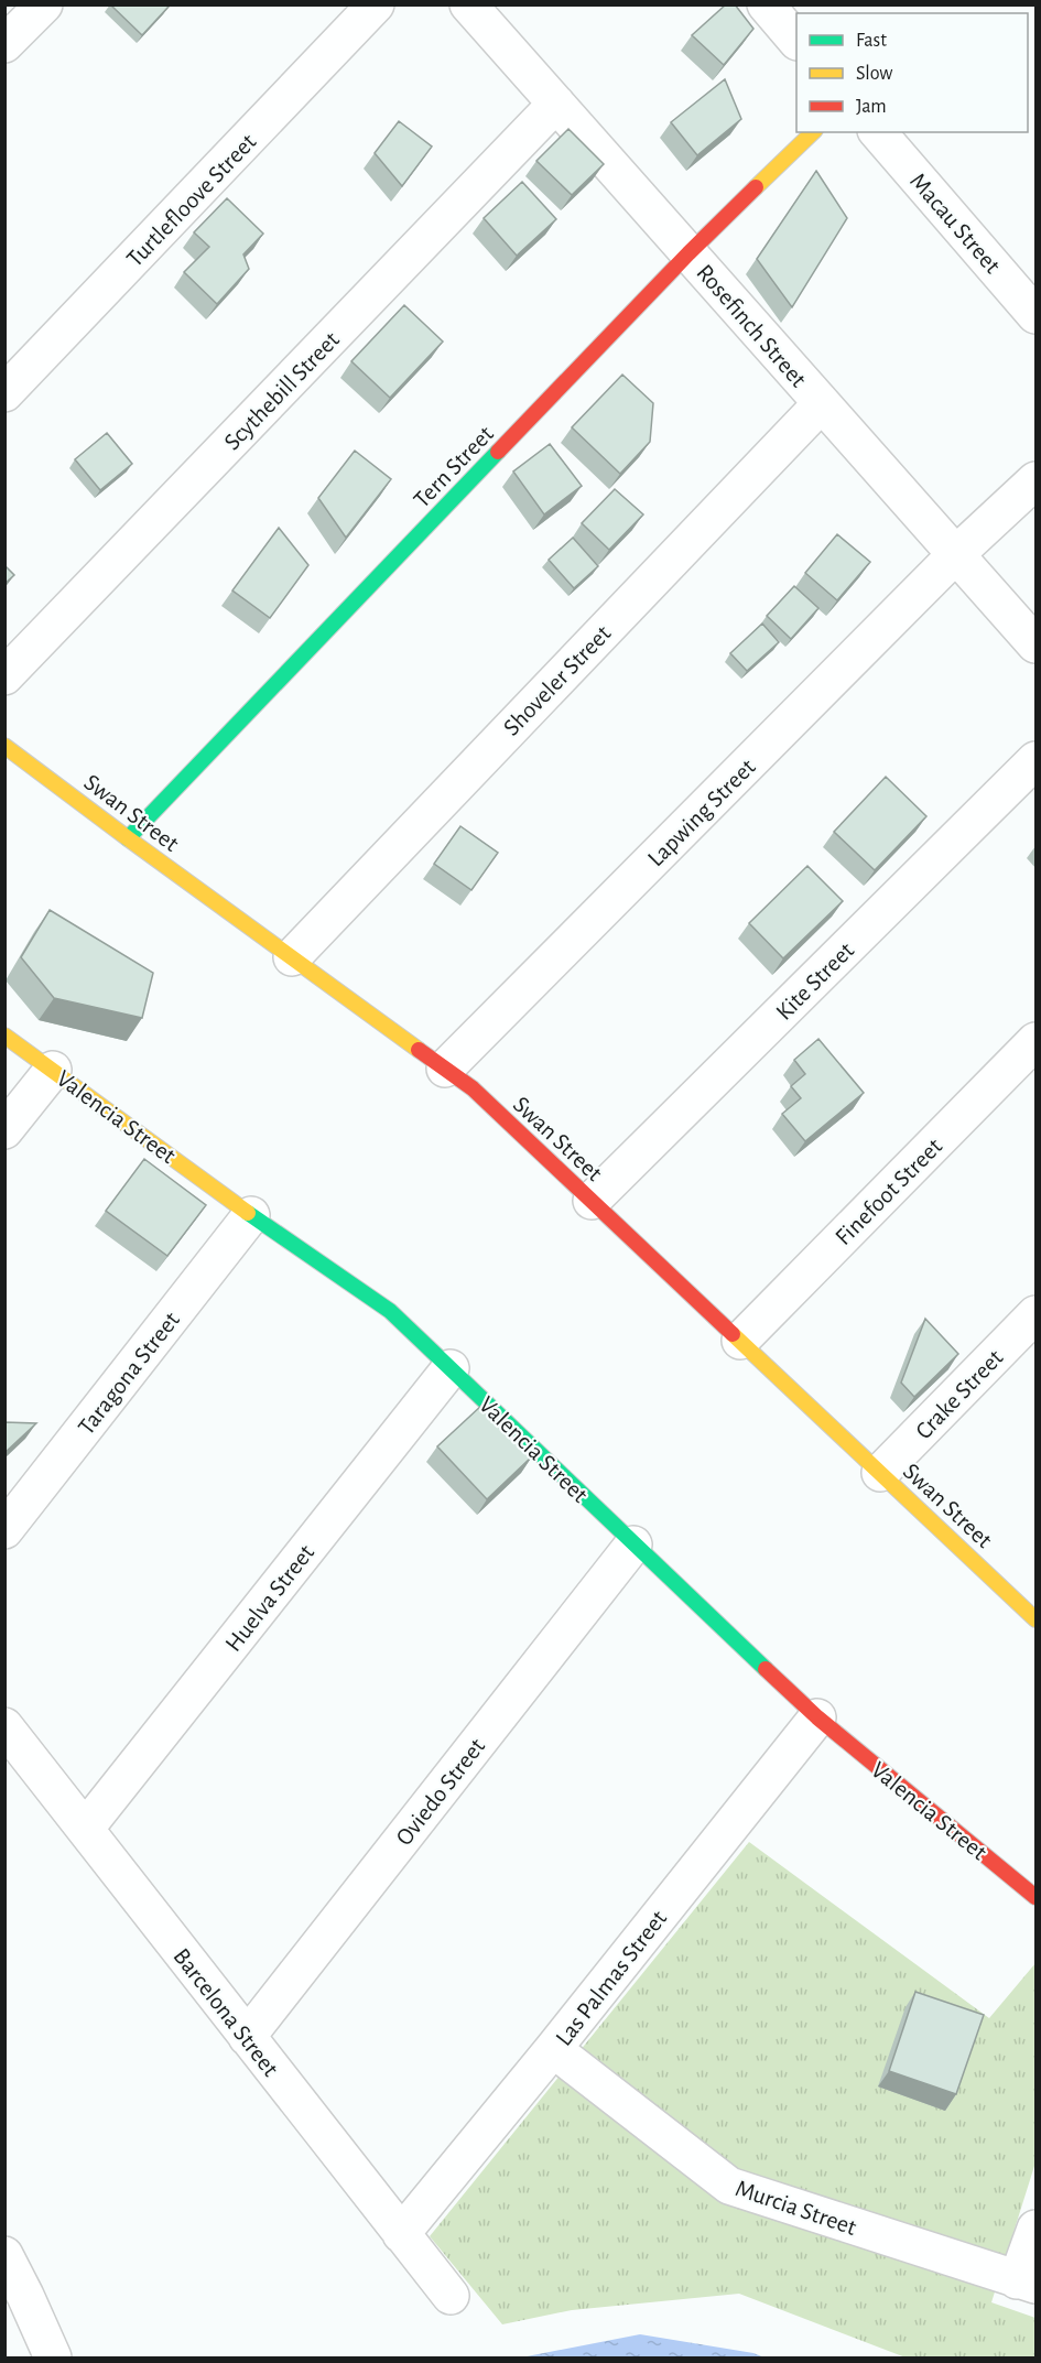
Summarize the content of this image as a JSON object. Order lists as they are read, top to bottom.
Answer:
{
  "streets": {
    "street": [
      "Turtlefloove Street",
      "Macau Street",
      "Rosefinch Street",
      "Scythebill Street",
      "Tern Street",
      "Shoveler Street",
      "Swan Street",
      "Lapwing Street",
      "Kite Street",
      "Valencia Street",
      "Finefoot Street",
      "Taragona Street",
      "Crake Street",
      "Huelva Street",
      "Oviedo Street",
      "Las Palmas Street",
      "Barcelona Street",
      "Murcia Street"
    ]
  },
  "crossings": [
    ["Rosefinch Street", "Scythebill Street"],
    ["Rosefinch Street", "Tern Street"],
    ["Rosefinch Street", "Shoveler Street"],
    ["Rosefinch Street", "Lapwing Street"],
    ["Tern Street", "Swan Street"],
    ["Shoveler Street", "Swan Street"],
    ["Swan Street", "Lapwing Street"],
    ["Swan Street", "Kite Street"],
    ["Swan Street", "Finefoot Street"],
    ["Swan Street", "Crake Street"],
    ["Valencia Street", "Taragona Street"],
    ["Valencia Street", "Huelva Street"],
    ["Valencia Street", "Oviedo Street"],
    ["Valencia Street", "Las Palmas Street"],
    ["Huelva Street", "Barcelona Street"],
    ["Oviedo Street", "Barcelona Street"],
    ["Las Palmas Street", "Barcelona Street"],
    ["Las Palmas Street", "Murcia Street"]
  ],
  "legend": ["Fast", "Slow", "Jam"]
}
